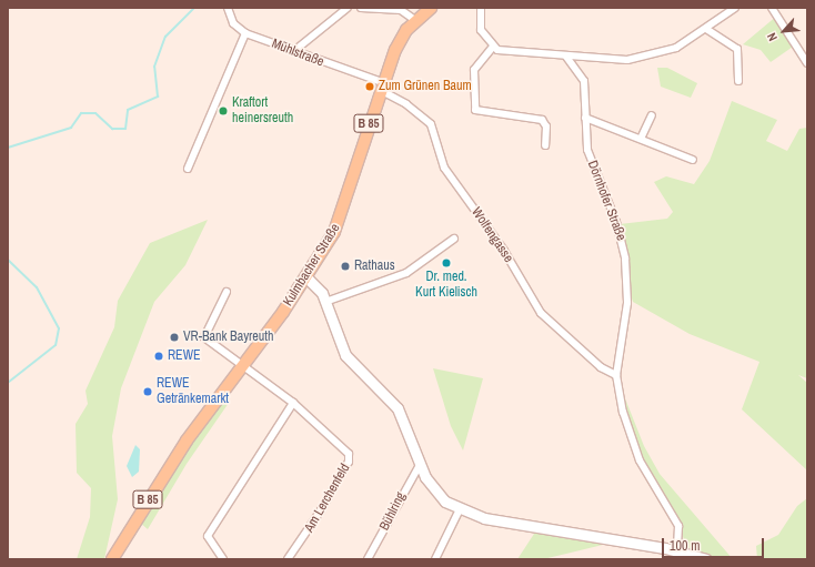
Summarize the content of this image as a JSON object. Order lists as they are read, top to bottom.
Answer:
{
  "streets": {
    "main road": ["B 85", "Kulmbacher Straße"],
    "street": [
      "Mühlstraße",
      "Dörnhofer Straße",
      "Wolfengasse",
      "Am Lerchenfeld",
      "Bühlring"
    ]
  },
  "crossings": [
    ["Mühlstraße", "Wolfengasse"],
    ["Mühlstraße", "Kulmbacher Straße"],
    ["B 85", "Kulmbacher Straße"],
    ["Dörnhofer Straße", "Wolfengasse"],
    ["Wolfengasse", "Kulmbacher Straße"],
    ["Kulmbacher Straße", "Am Lerchenfeld"]
  ],
  "places": [
    "Zum Grünen Baum",
    "Kraftort heinersreuth",
    "Dr. med. Kurt Kielisch",
    "Rathaus",
    "VR-Bank Bayreuth",
    "REWE",
    "REWE Getränkemarkt"
  ],
  "scale_bar": "100 m",
  "north": "bottom left"
}
